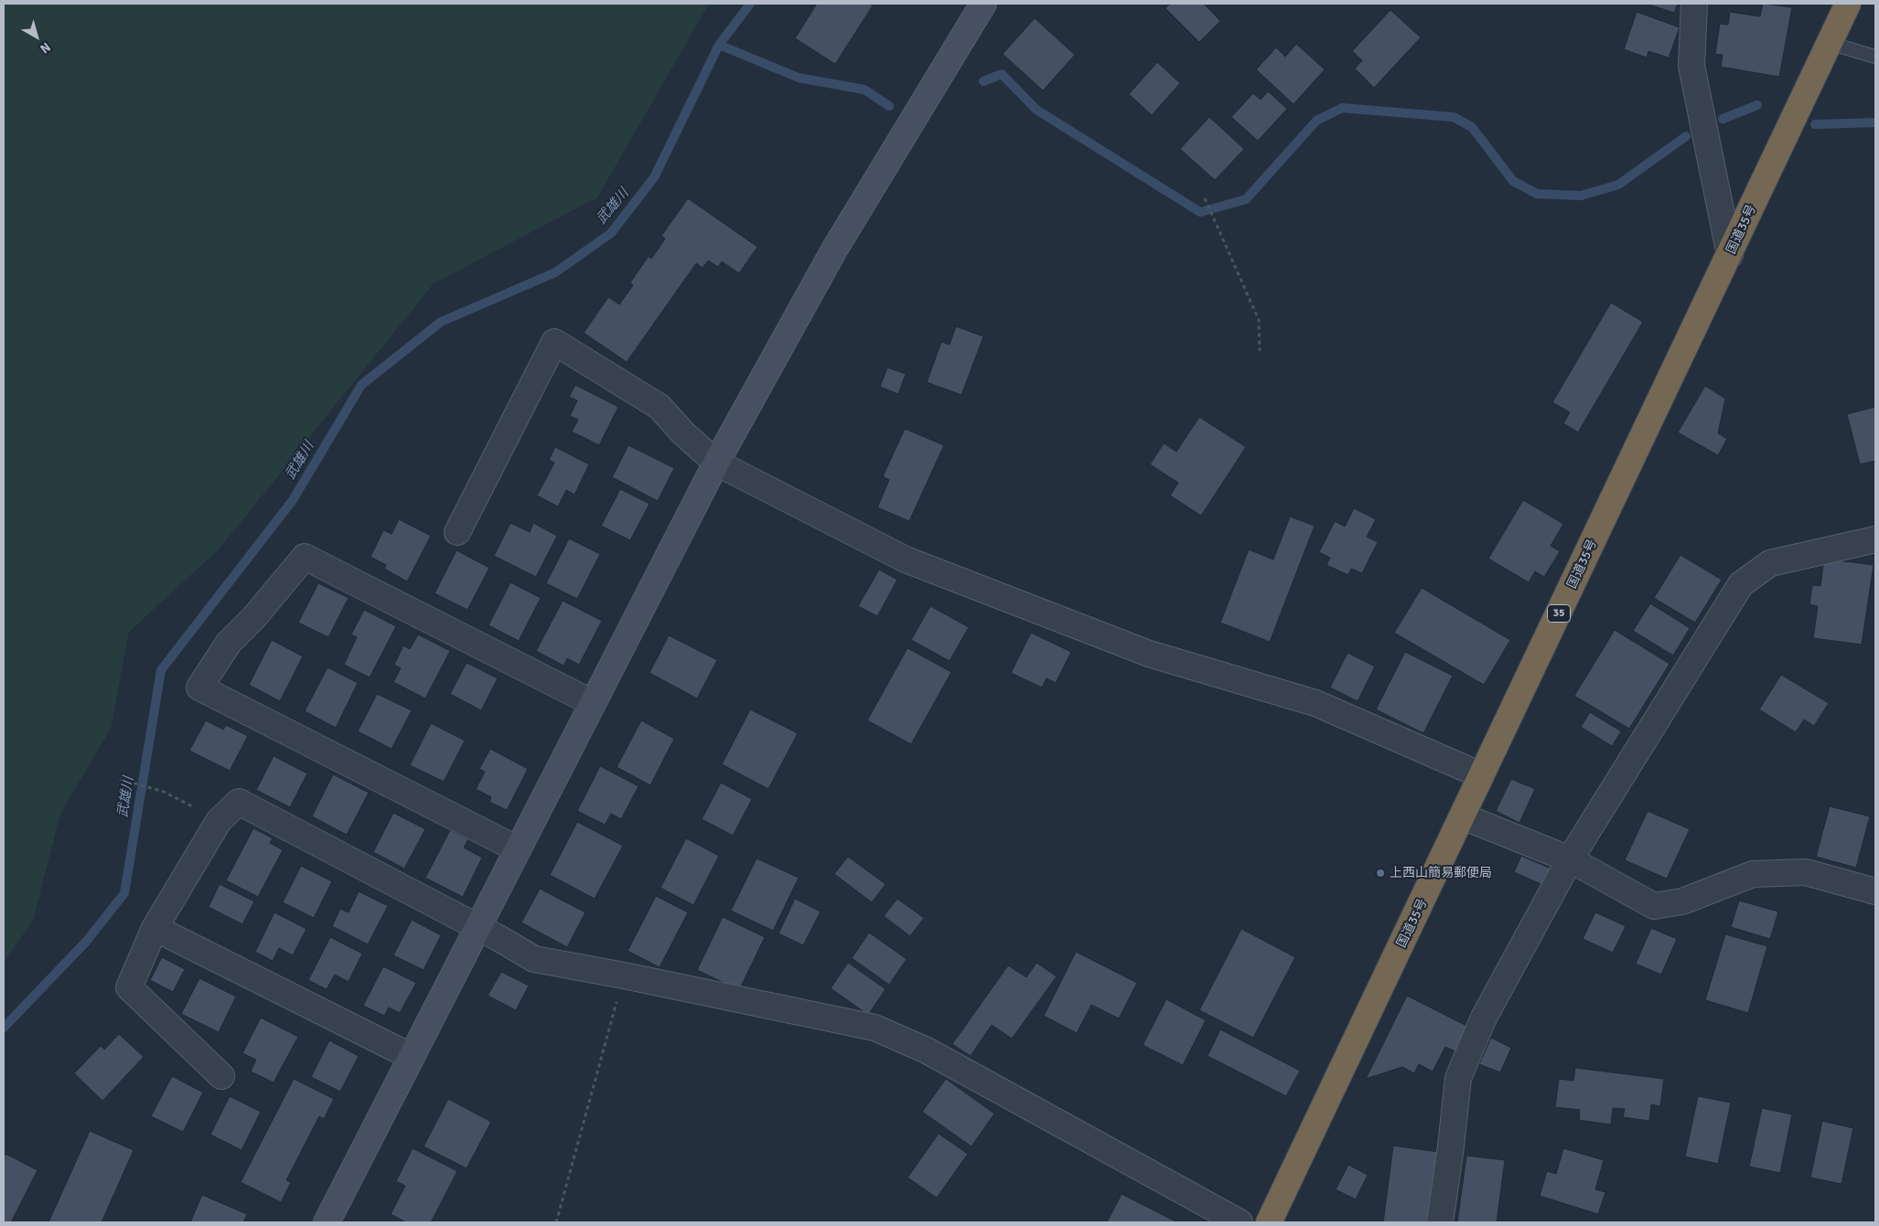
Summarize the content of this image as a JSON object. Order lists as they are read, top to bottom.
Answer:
{
  "streets": {
    "highway": ["国道35号", "35"]
  },
  "water": ["武雄川"],
  "places": ["上西山簡易郵便局"],
  "north": "bottom right"
}
